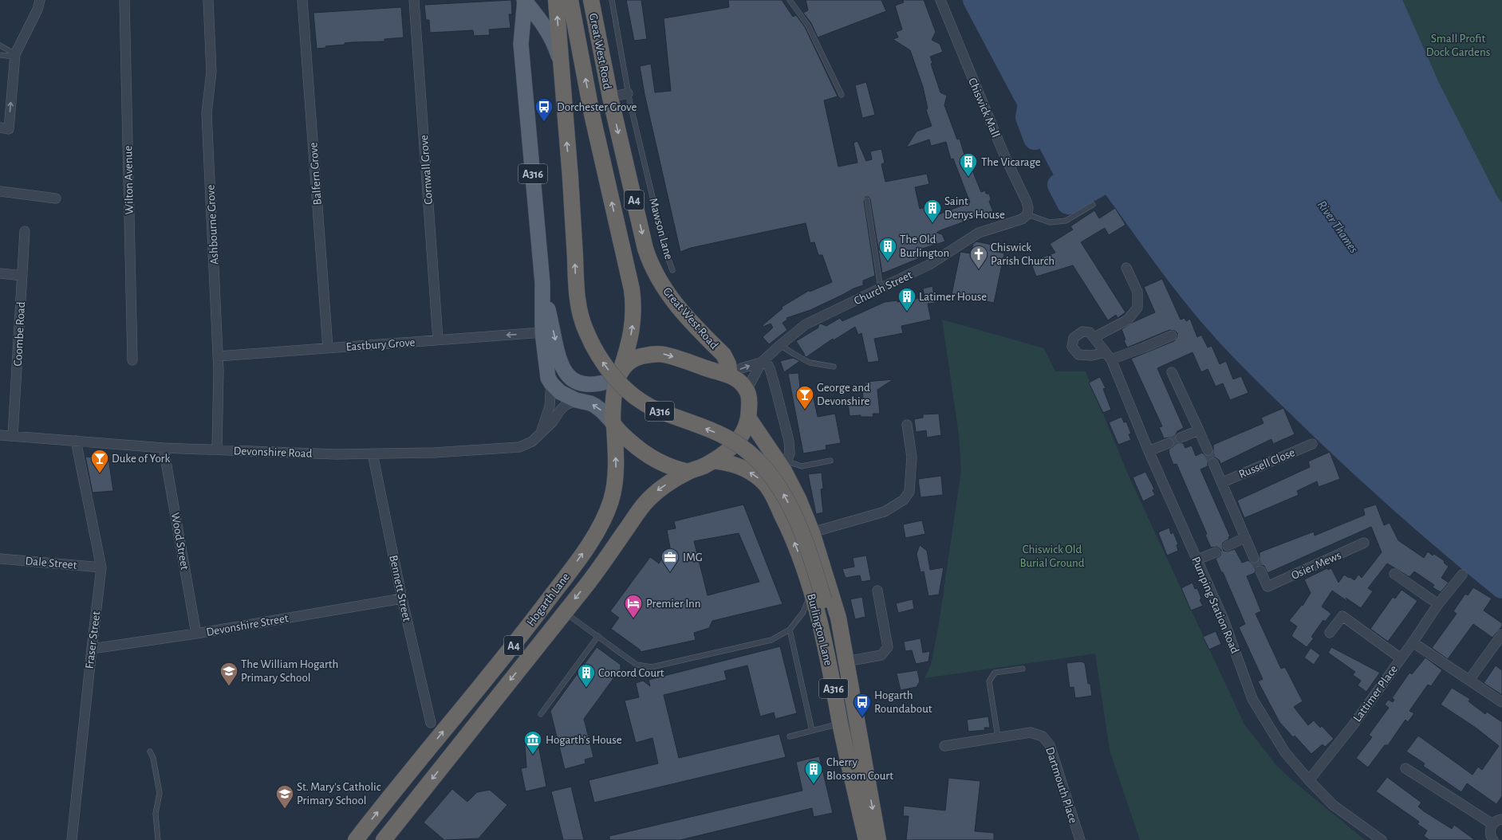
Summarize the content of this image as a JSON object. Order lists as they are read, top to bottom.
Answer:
{
  "streets": {
    "highway": [
      "Great West Road",
      "A316",
      "A4",
      "Hogarth Lane",
      "Burlington Lane"
    ],
    "street": [
      "Chiswick Mall",
      "Cornwall Grove",
      "Balfern Grove",
      "Wilton Avenue",
      "Ashbourne Grove",
      "Church Street",
      "Coombe Road",
      "Eastbury Grove",
      "Devonshire Road",
      "Russell Close",
      "Wood Street",
      "Dale Street",
      "Osier Mews",
      "Bennett Street",
      "Pumping Station Road",
      "Devonshire Street",
      "Fraser Street",
      "Lattimer Place",
      "Dartmouth Place"
    ],
    "lane": ["Mawson Lane"]
  },
  "crossings": [
    ["Great West Road", "A316"],
    ["Great West Road", "Church Street"],
    ["Chiswick Mall", "Church Street"],
    ["Cornwall Grove", "Eastbury Grove"],
    ["Balfern Grove", "Eastbury Grove"],
    ["A316", "Eastbury Grove"],
    ["A316", "Burlington Lane"],
    ["Ashbourne Grove", "Eastbury Grove"],
    ["Ashbourne Grove", "Devonshire Road"],
    ["Church Street", "Burlington Lane"],
    ["Coombe Road", "Devonshire Road"],
    ["Devonshire Road", "Wood Street"],
    ["Devonshire Road", "Bennett Street"],
    ["Devonshire Road", "Fraser Street"],
    ["Wood Street", "Devonshire Street"],
    ["Dale Street", "Fraser Street"],
    ["Bennett Street", "Devonshire Street"],
    ["Pumping Station Road", "Lattimer Place"],
    ["Devonshire Street", "Fraser Street"]
  ],
  "water": ["River Thames"],
  "parks": ["Small Profit Dock Gardens", "Chiswick Old Burial Ground"],
  "places": {
    "bus stop": ["Dorchester Grove", "Hogarth Roundabout"],
    "building": [
      "The Vicarage",
      "Saint Denys House",
      "The Old Burlington",
      "Latimer House",
      "Concord Court",
      "Cherry Blossom Court"
    ],
    "church": ["Chiswick Parish Church"],
    "bar": ["George and Devonshire", "Duke of York"],
    "office": ["IMG"],
    "hotel": ["Premier Inn"],
    "school or university": ["The William Hogarth Primary School", "St. Mary's Catholic Primary School"],
    "museum": ["Hogarth's House"]
  }
}
